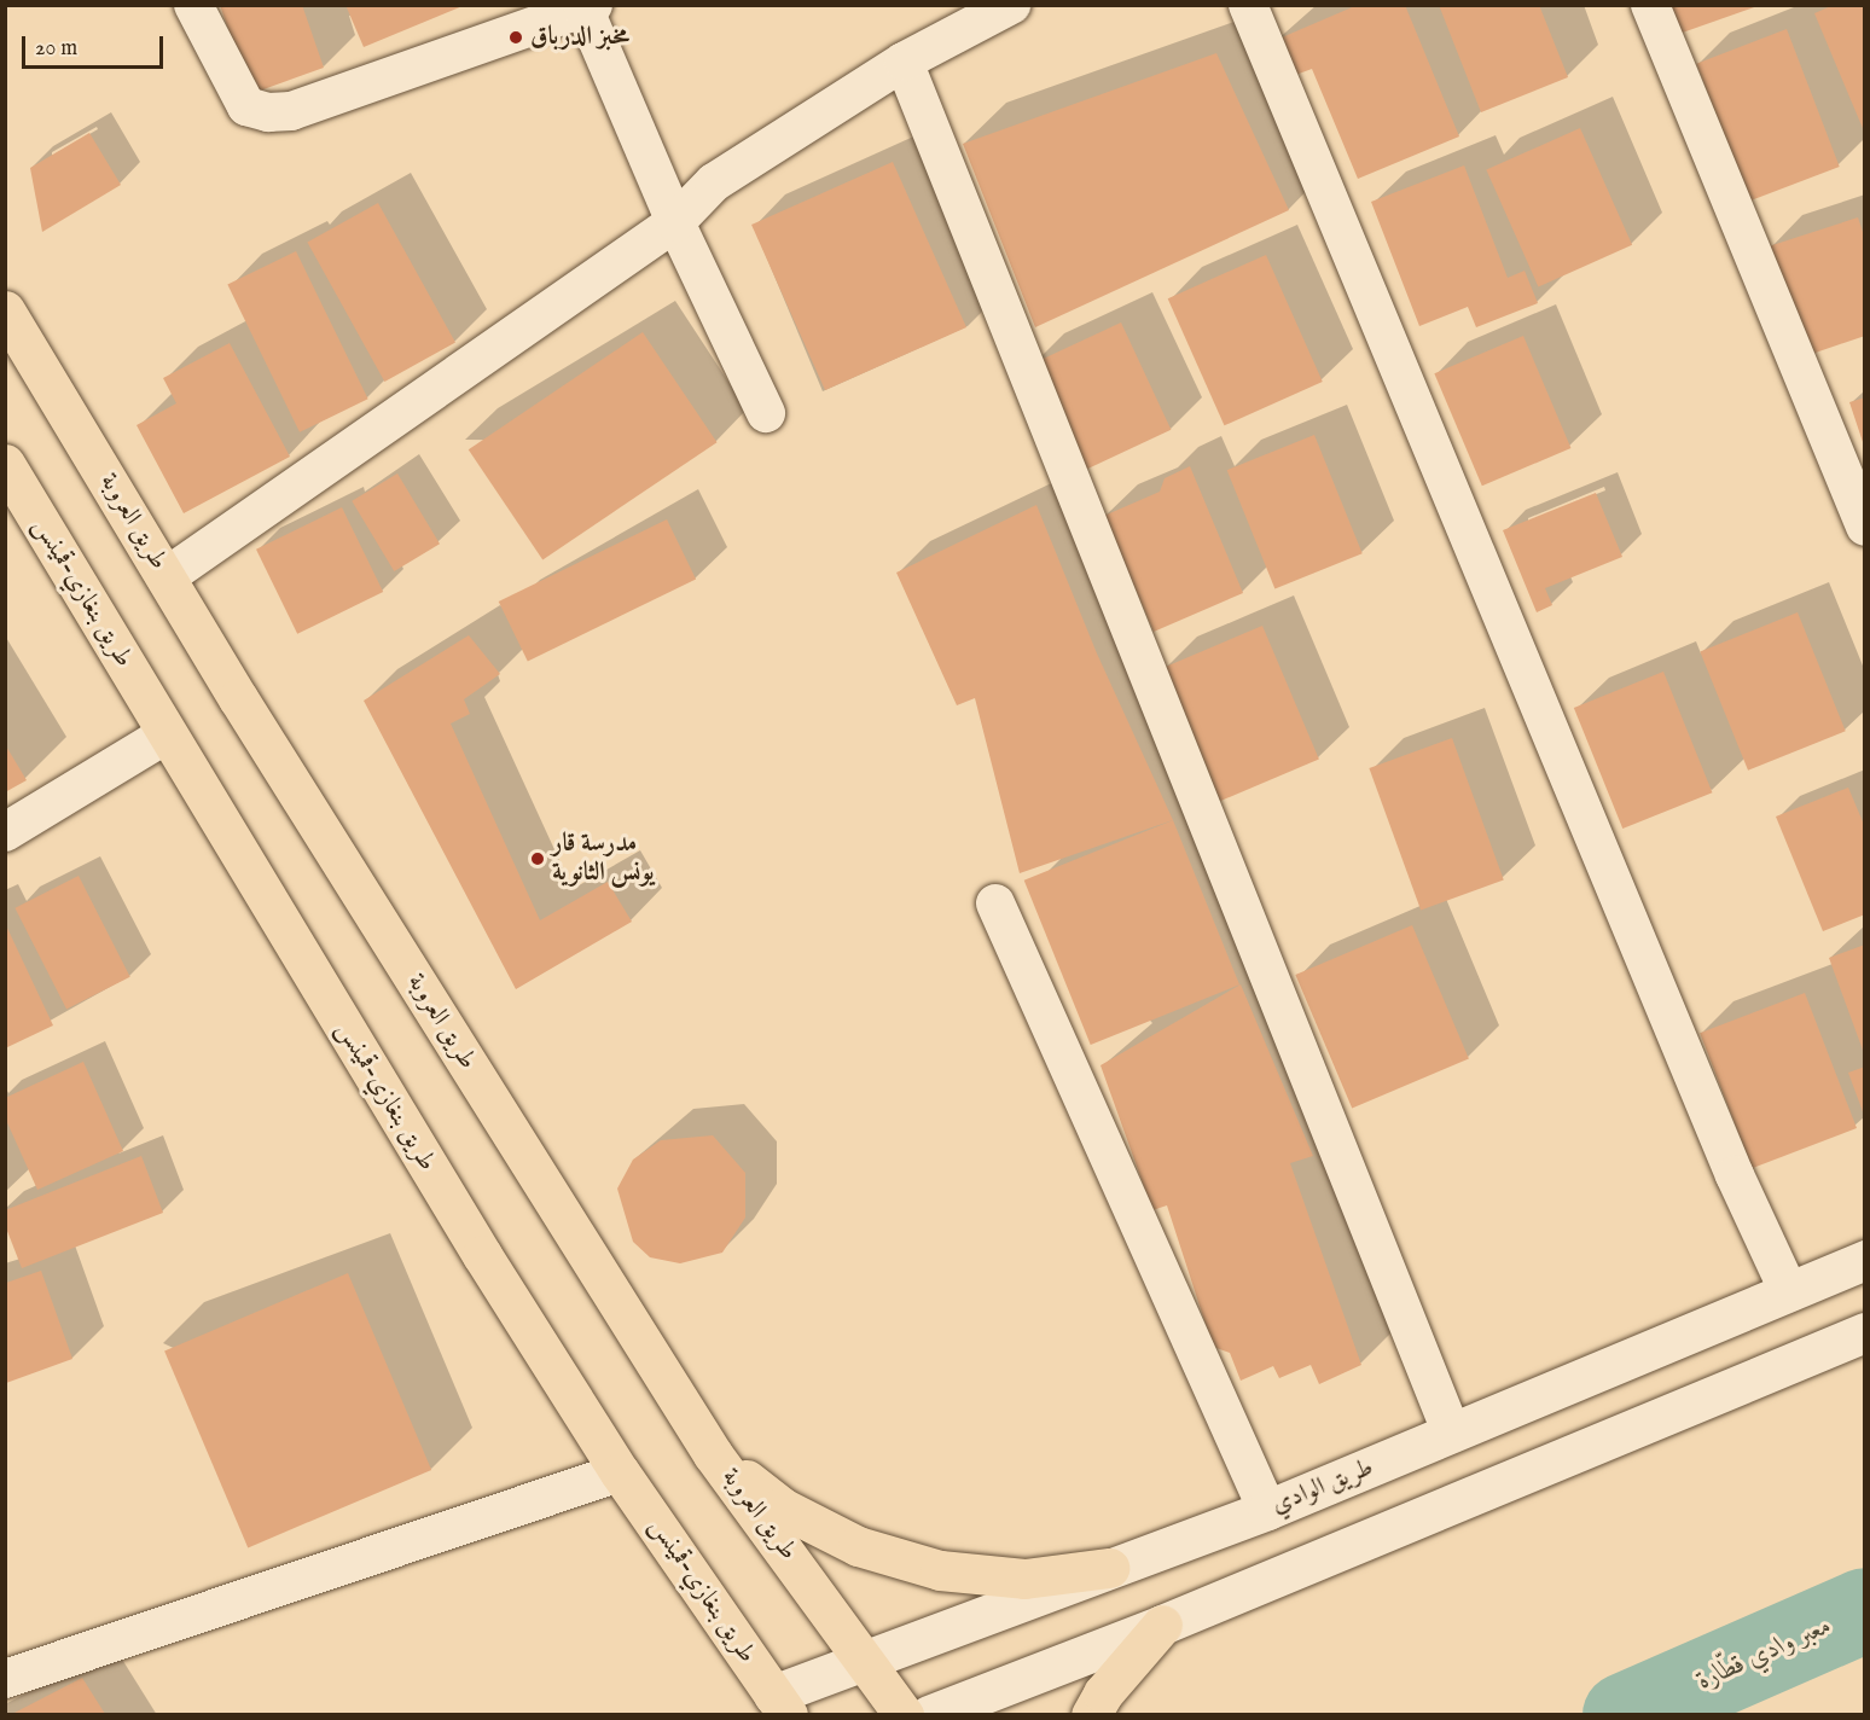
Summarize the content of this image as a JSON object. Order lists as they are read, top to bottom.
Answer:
{
  "streets": {
    "main road": ["طريق العروبة", "طريق بنغازي-قمينس", "طريق الوادي"]
  },
  "crossings": [
    ["طريق العروبة", "طريق الوادي"],
    ["طريق بنغازي-قمينس", "طريق الوادي"]
  ],
  "water": ["معبر وادي قطّارة"],
  "places": ["مخبز الدرباق", "مدرسة قار يونس الثانوية"],
  "scale_bar": "20 m"
}
